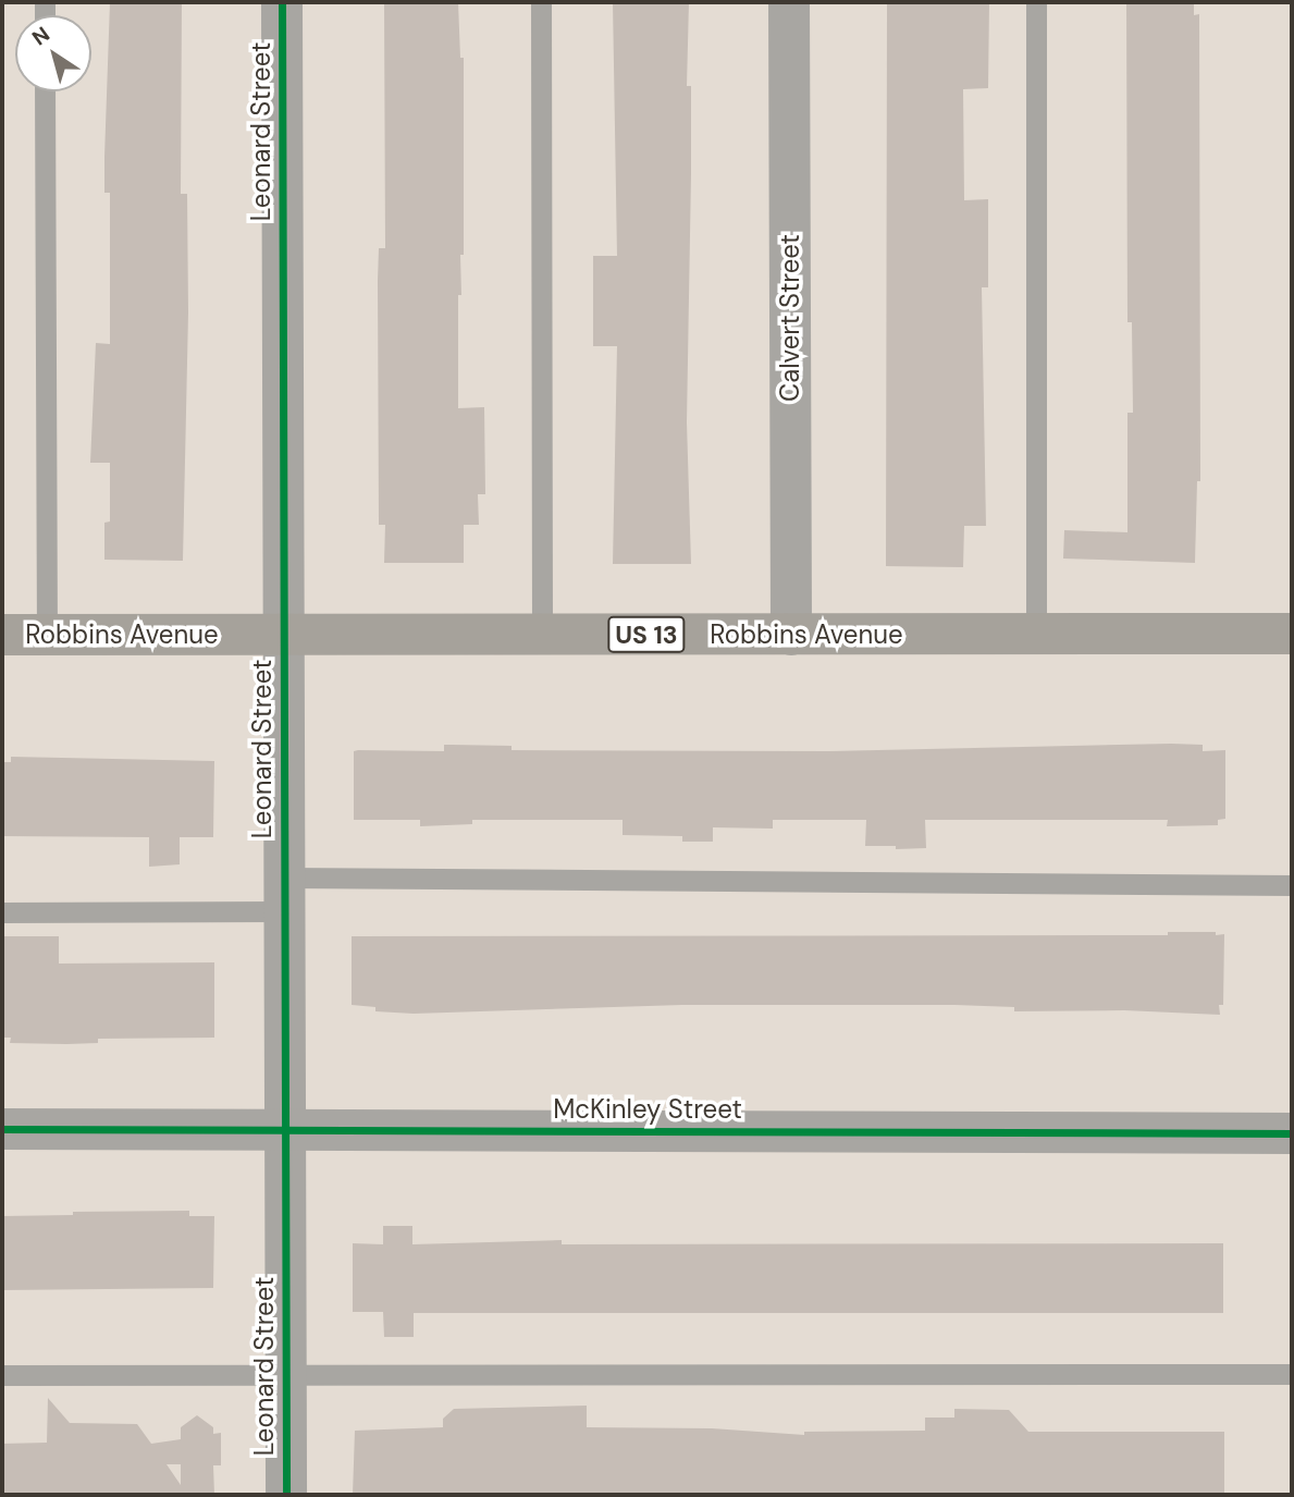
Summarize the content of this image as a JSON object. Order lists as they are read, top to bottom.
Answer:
{
  "streets": {
    "highway": ["Robbins Avenue", "US 13"],
    "street": ["Leonard Street", "Calvert Street", "McKinley Street"]
  },
  "crossings": [
    ["Leonard Street", "Robbins Avenue"],
    ["Leonard Street", "McKinley Street"],
    ["Calvert Street", "Robbins Avenue"]
  ],
  "north": "top left"
}
